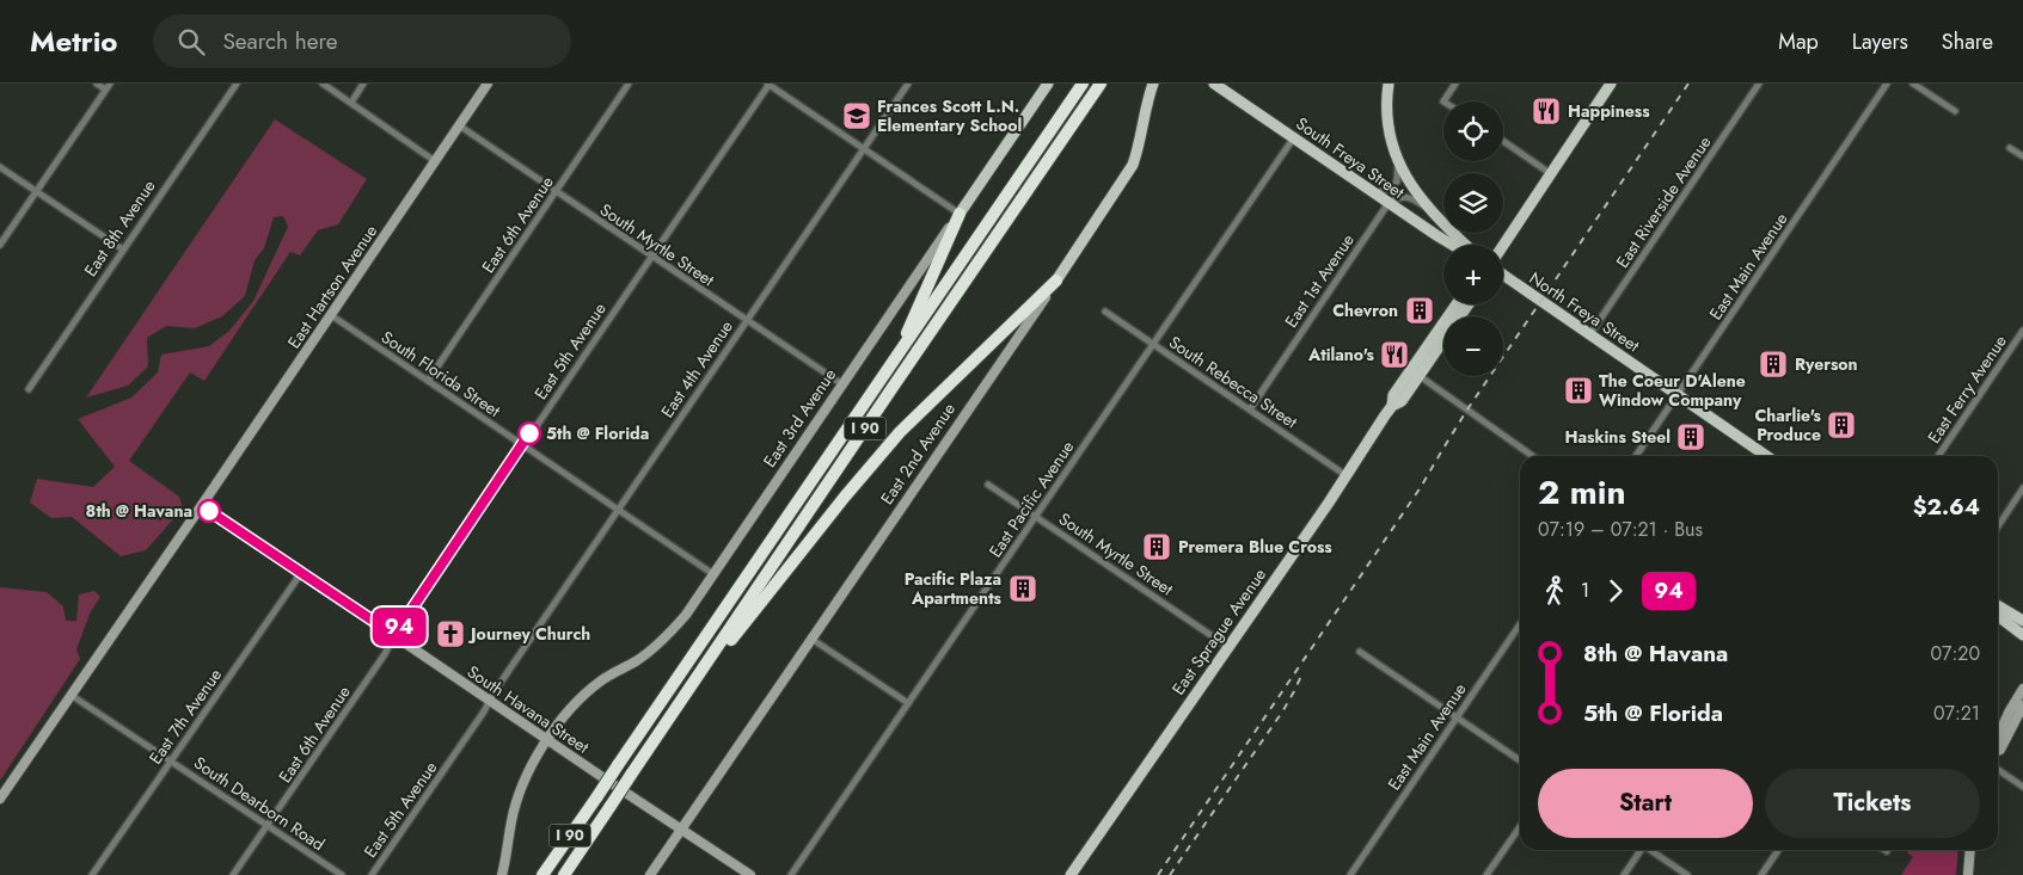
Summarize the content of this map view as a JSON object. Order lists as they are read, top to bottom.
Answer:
{
  "streets": {
    "highway": ["I 90"],
    "main road": [
      "South Freya Street",
      "North Freya Street",
      "East 3rd Avenue",
      "East 2nd Avenue",
      "East Sprague Avenue"
    ],
    "street": [
      "East Riverside Avenue",
      "East 6th Avenue",
      "East 8th Avenue",
      "South Myrtle Street",
      "East Main Avenue",
      "East 1st Avenue",
      "East Hartson Avenue",
      "East 5th Avenue",
      "East 4th Avenue",
      "South Florida Street",
      "South Rebecca Street",
      "East Ferry Avenue",
      "East Pacific Avenue",
      "South Havana Street",
      "East 7th Avenue",
      "South Dearborn Road"
    ]
  },
  "crossings": [
    ["South Freya Street", "East 1st Avenue"],
    ["South Freya Street", "East Pacific Avenue"],
    ["East Riverside Avenue", "North Freya Street"],
    ["East 6th Avenue", "South Myrtle Street"],
    ["East 6th Avenue", "East 5th Avenue"],
    ["East 6th Avenue", "South Florida Street"],
    ["East 6th Avenue", "South Havana Street"],
    ["East 6th Avenue", "South Dearborn Road"],
    ["South Myrtle Street", "East Hartson Avenue"],
    ["South Myrtle Street", "East 5th Avenue"],
    ["South Myrtle Street", "East 4th Avenue"],
    ["South Myrtle Street", "East 3rd Avenue"],
    ["South Myrtle Street", "East Pacific Avenue"],
    ["South Myrtle Street", "East Sprague Avenue"],
    ["East Main Avenue", "North Freya Street"],
    ["East 1st Avenue", "South Rebecca Street"],
    ["East Hartson Avenue", "South Florida Street"],
    ["East Hartson Avenue", "South Havana Street"],
    ["East 5th Avenue", "East 4th Avenue"],
    ["East 5th Avenue", "South Florida Street"],
    ["East 5th Avenue", "South Havana Street"],
    ["East 4th Avenue", "South Florida Street"],
    ["East 4th Avenue", "South Havana Street"],
    ["South Florida Street", "East 3rd Avenue"],
    ["South Rebecca Street", "East Pacific Avenue"],
    ["South Rebecca Street", "East Sprague Avenue"],
    ["East 3rd Avenue", "South Havana Street"],
    ["East 2nd Avenue", "South Havana Street"],
    ["South Havana Street", "East 7th Avenue"],
    ["East 7th Avenue", "South Dearborn Road"]
  ],
  "places": {
    "restaurant": ["Happiness", "Atilano's"],
    "school or university": ["Frances Scott L.N. Elementary School"],
    "building": [
      "Chevron",
      "Ryerson",
      "The Coeur D'Alene Window Company",
      "Charlie's Produce",
      "Haskins Steel",
      "Premera Blue Cross",
      "Pacific Plaza Apartments"
    ],
    "other": ["5th @ Florida", "8th @ Havana"],
    "church": ["Journey Church"]
  },
  "lines": ["bus line 94"],
  "page": {
    "header": "Metrio",
    "search": "Search here",
    "nav": ["Map", "Layers", "Share"],
    "on_map": "94",
    "map_buttons": ["+", "−"],
    "heading": ["2 min", "07:19 – 07:21 · Bus", "$2.64"],
    "legs": ["1", "94"],
    "list": [
      {
        "name": "8th @ Havana",
        "value": "07:20"
      },
      {
        "name": "5th @ Florida",
        "value": "07:21"
      }
    ],
    "buttons": ["Start", "Tickets"]
  }
}
